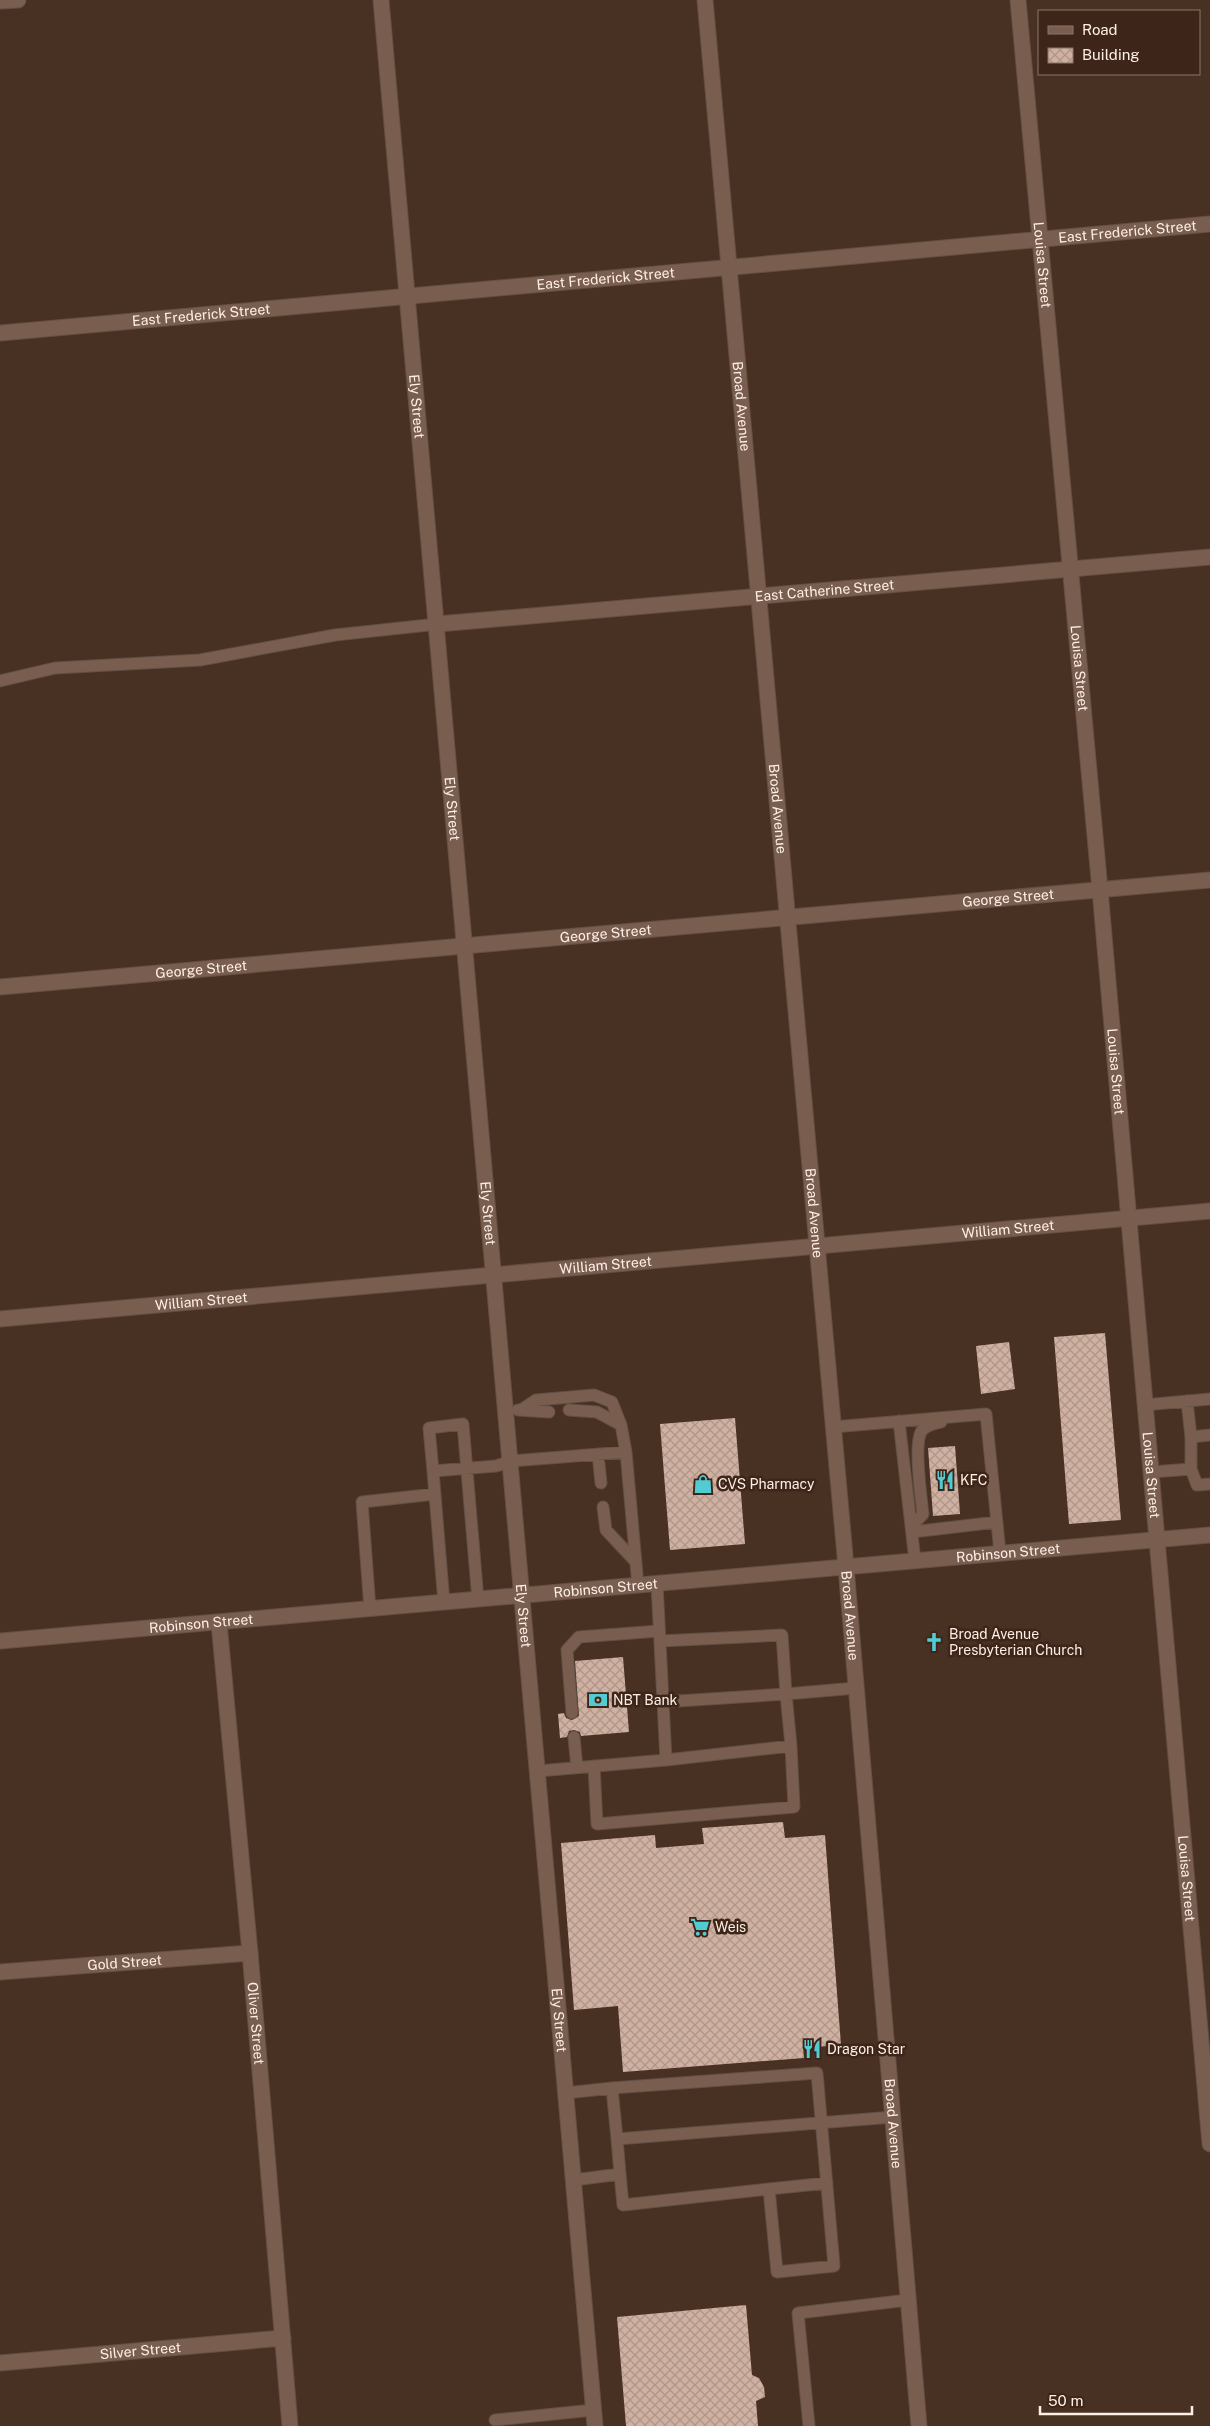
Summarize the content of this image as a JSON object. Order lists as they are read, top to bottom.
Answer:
{
  "streets": {
    "street": [
      "East Frederick Street",
      "Louisa Street",
      "Ely Street",
      "Broad Avenue",
      "East Catherine Street",
      "George Street",
      "William Street",
      "Robinson Street",
      "Gold Street",
      "Oliver Street",
      "Silver Street"
    ]
  },
  "crossings": [
    ["East Frederick Street", "Louisa Street"],
    ["East Frederick Street", "Ely Street"],
    ["East Frederick Street", "Broad Avenue"],
    ["Louisa Street", "East Catherine Street"],
    ["Louisa Street", "George Street"],
    ["Louisa Street", "William Street"],
    ["Louisa Street", "Robinson Street"],
    ["Ely Street", "East Catherine Street"],
    ["Ely Street", "George Street"],
    ["Ely Street", "William Street"],
    ["Ely Street", "Robinson Street"],
    ["Broad Avenue", "East Catherine Street"],
    ["Broad Avenue", "George Street"],
    ["Broad Avenue", "William Street"],
    ["Broad Avenue", "Robinson Street"],
    ["Robinson Street", "Oliver Street"],
    ["Gold Street", "Oliver Street"],
    ["Oliver Street", "Silver Street"]
  ],
  "places": {
    "restaurant": ["KFC", "Dragon Star"],
    "shop": ["CVS Pharmacy"],
    "church": ["Broad Avenue Presbyterian Church"],
    "bank": ["NBT Bank"],
    "supermarket": ["Weis"]
  },
  "legend": ["Road", "Building"],
  "scale_bar": "50 m"
}
